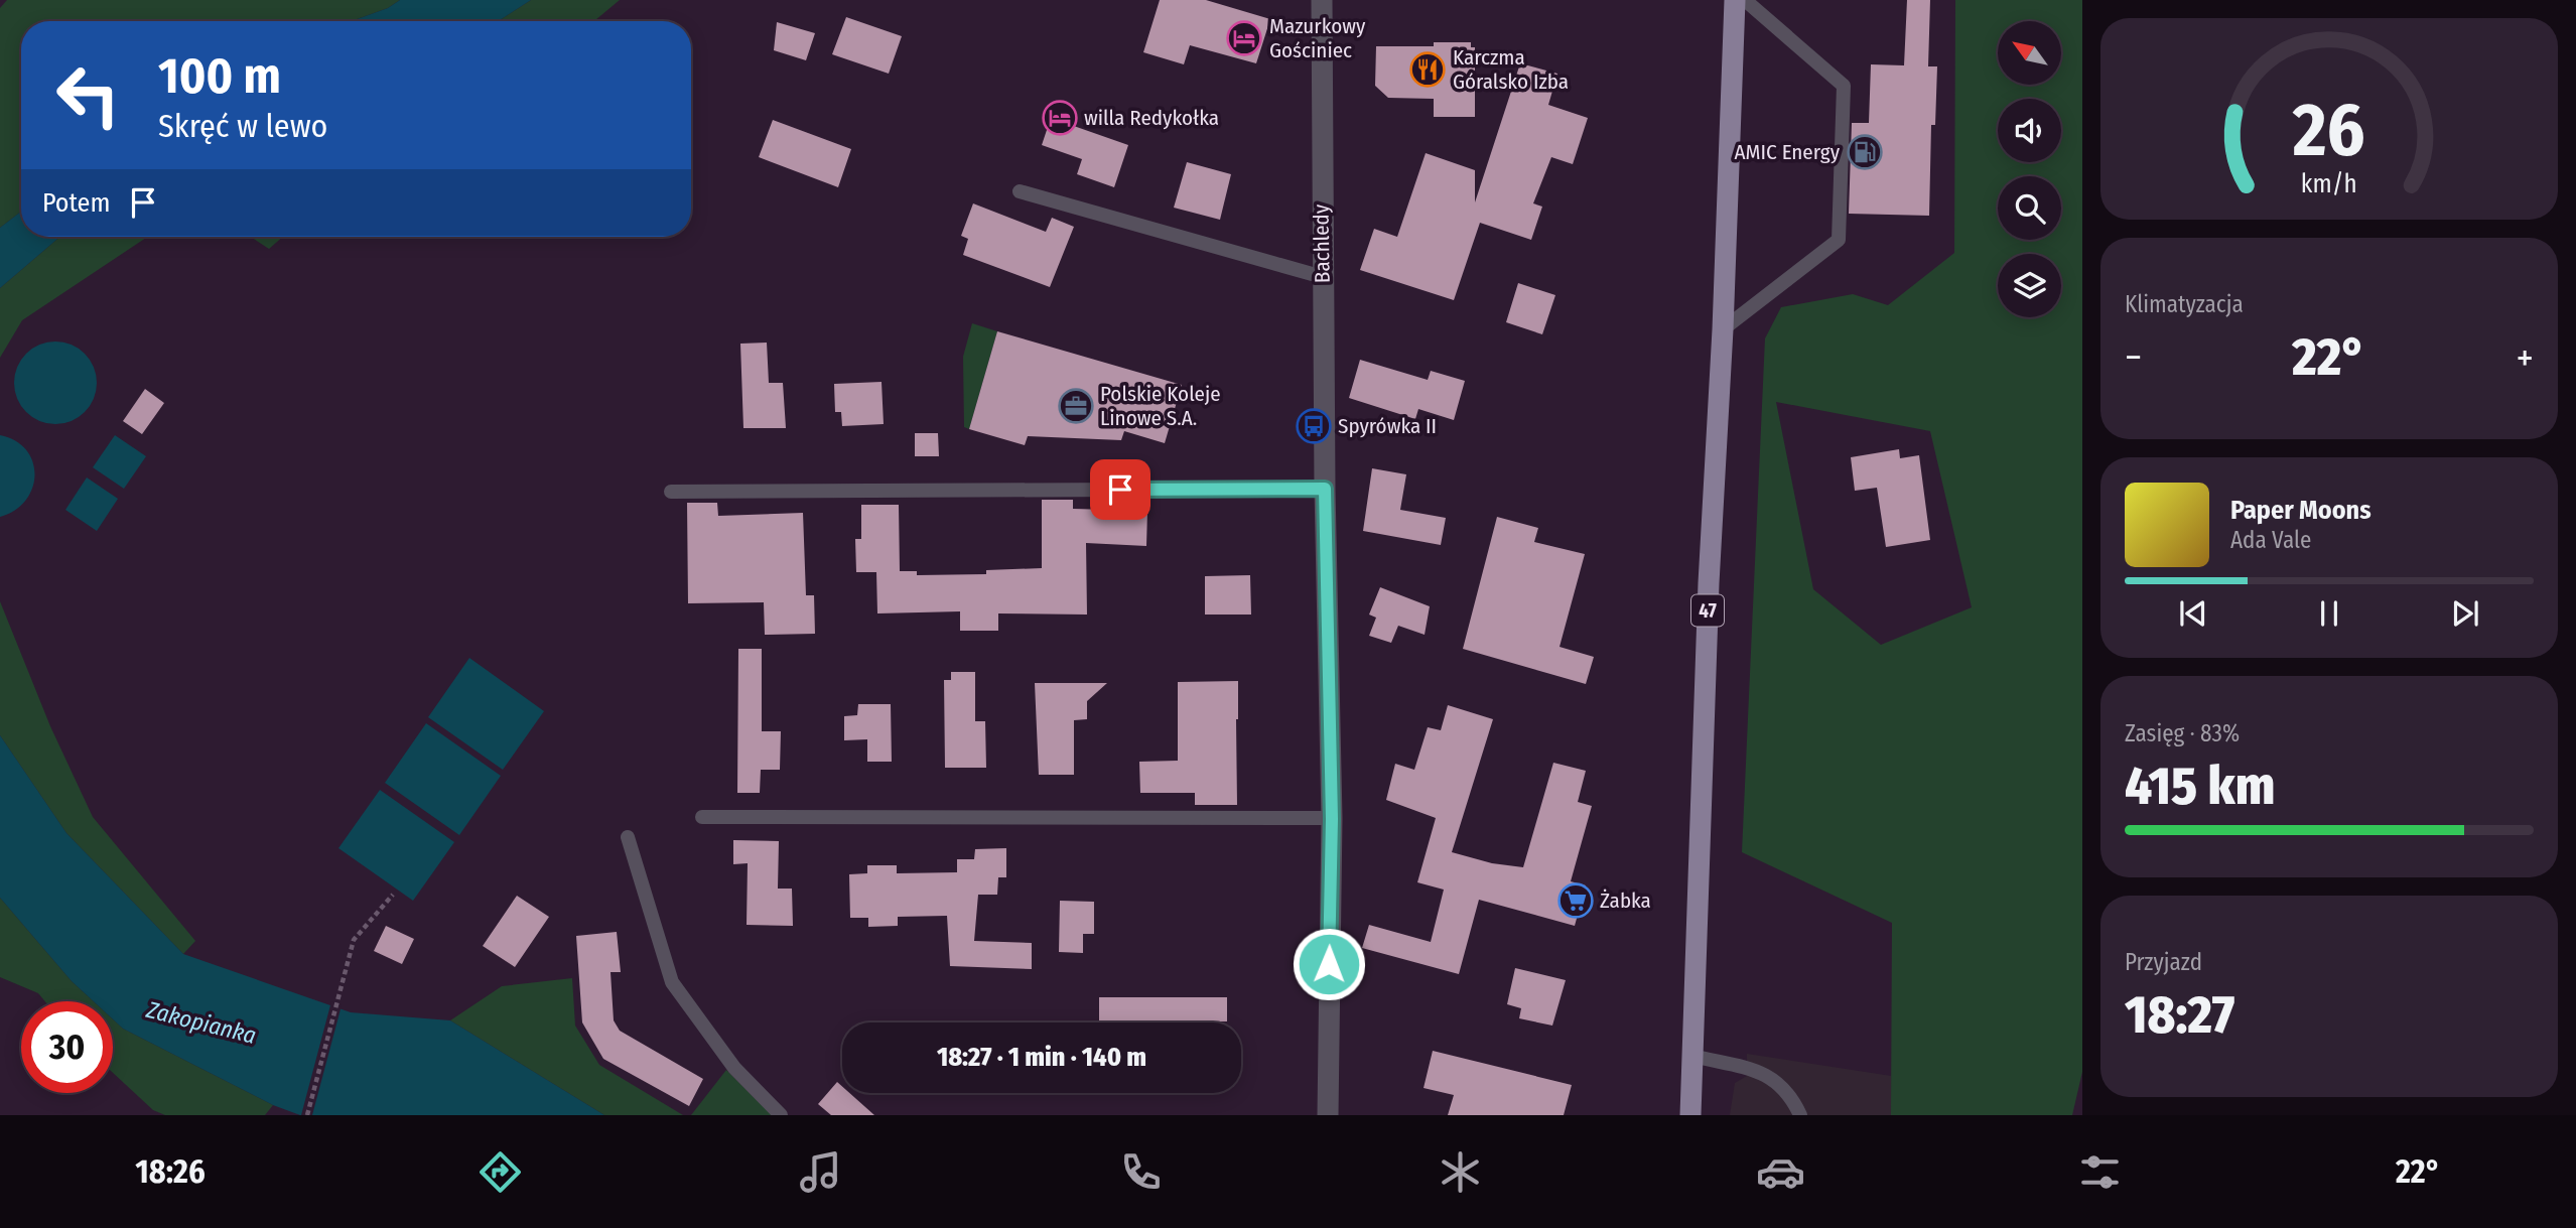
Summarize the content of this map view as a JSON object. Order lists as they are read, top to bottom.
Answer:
{
  "streets": {
    "main road": ["47"],
    "street": ["Bachledy"]
  },
  "water": ["Zakopianka"],
  "places": {
    "hotel": ["Mazurkowy Gościniec", "willa Redykołka"],
    "restaurant": ["Karczma Góralsko Izba"],
    "fuel station": ["AMIC Energy"],
    "office": ["Polskie Koleje Linowe S.A."],
    "bus stop": ["Spyrówka II"],
    "supermarket": ["Żabka"]
  },
  "north": "top left",
  "page": {
    "turn": ["100 m", "Skręć w lewo"],
    "then": "Potem",
    "tile": [
      "Klimatyzacja",
      ["Zasięg · 83%", "415 km"],
      ["Przyjazd", "18:27"]
    ],
    "heat": ["−", "22°", "+"],
    "song": ["Paper Moons", "Ada Vale"],
    "limit": "30",
    "trip": "18:27 · 1 min · 140 m",
    "tabs": ["18:26", "22°"],
    "gauge": ["26", "km/h"]
  }
}
